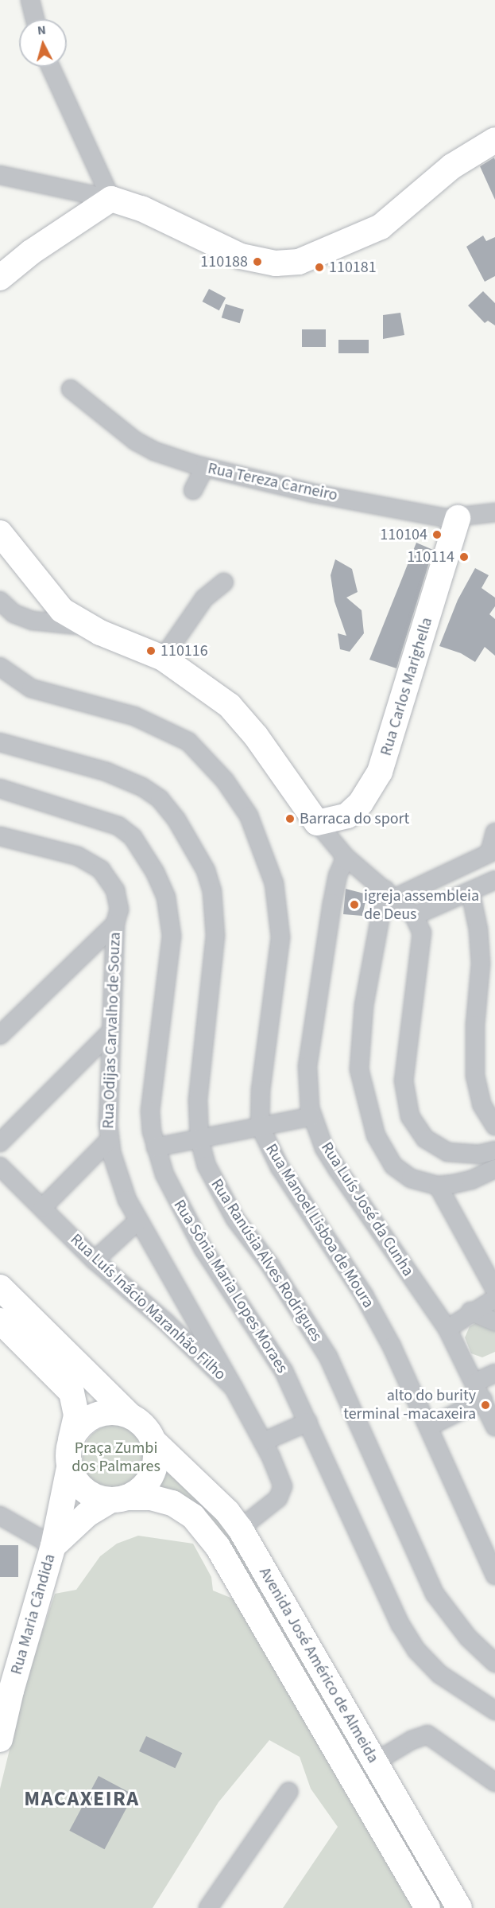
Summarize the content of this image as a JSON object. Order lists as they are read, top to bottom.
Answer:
{
  "streets": {
    "street": [
      "Rua Tereza Carneiro",
      "Rua Carlos Marighella",
      "Rua Odijas Carvalho de Souza",
      "Rua Luís José da Cunha",
      "Rua Manoel Lisboa de Moura",
      "Rua Ranúsia Alves Rodrigues",
      "Rua Sônia Maria Lopes Moraes",
      "Rua Luís Inácio Maranhão Filho",
      "Rua Maria Cândida",
      "Avenida José Américo de Almeida"
    ]
  },
  "crossings": [
    ["Rua Tereza Carneiro", "Rua Carlos Marighella"],
    ["Rua Odijas Carvalho de Souza", "Rua Luís Inácio Maranhão Filho"],
    ["Rua Luís Inácio Maranhão Filho", "Avenida José Américo de Almeida"],
    ["Rua Maria Cândida", "Avenida José Américo de Almeida"]
  ],
  "districts": ["MACAXEIRA"],
  "parks": ["Praça Zumbi dos Palmares"],
  "places": [
    "110188",
    "110181",
    "110104",
    "110114",
    "110116",
    "Barraca do sport",
    "igreja assembleia de Deus",
    "alto do burity terminal -macaxeira"
  ],
  "north": "top"
}
